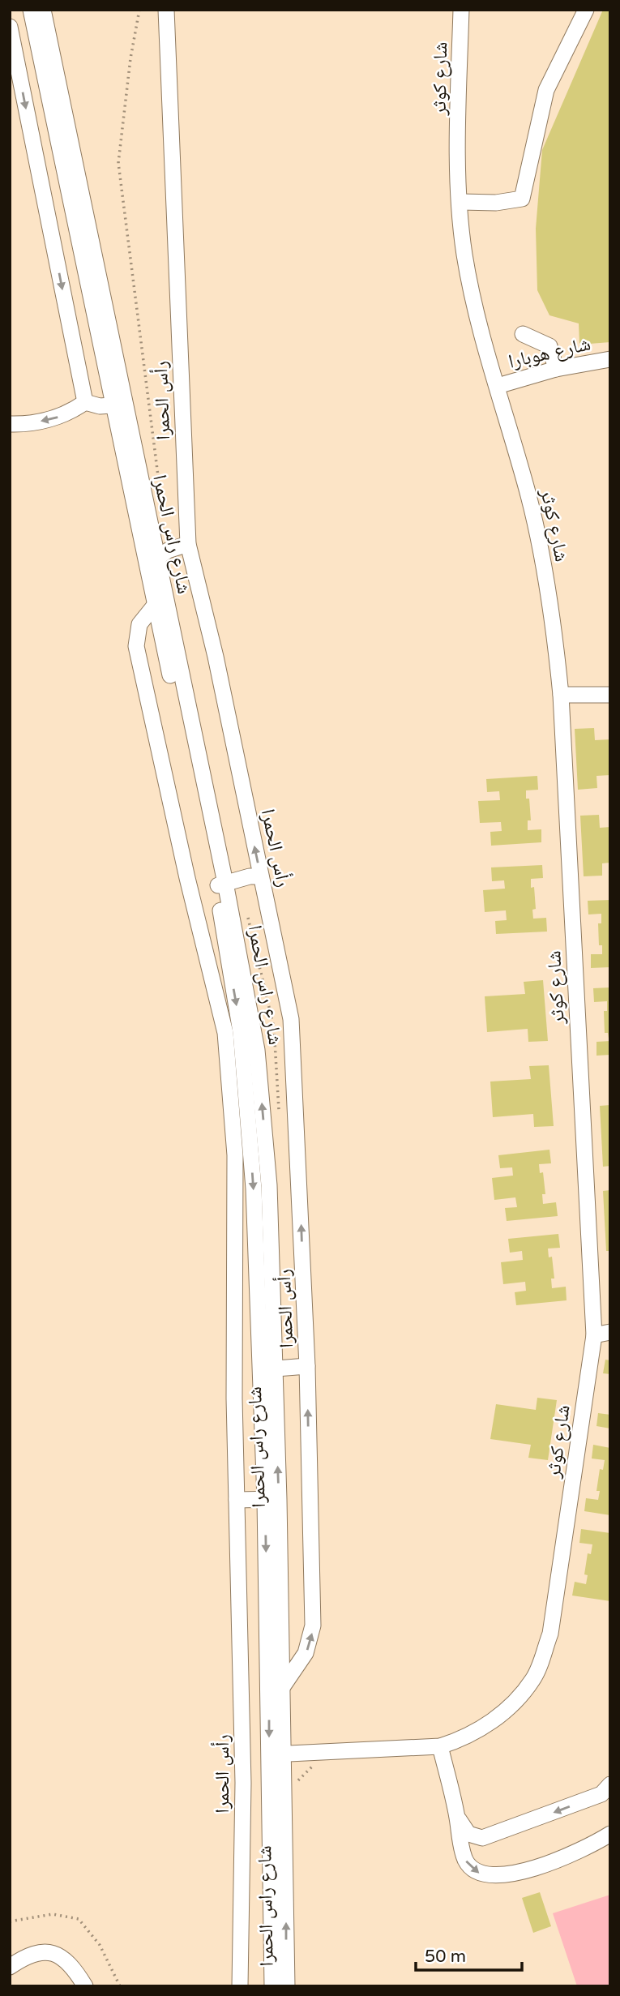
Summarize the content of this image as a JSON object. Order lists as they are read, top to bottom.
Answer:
{
  "streets": {
    "street": [
      "شارع كوثر",
      "شارع هوبارا",
      "رأس الحمرا",
      "شارع راس الحمرا"
    ]
  },
  "crossings": [
    ["شارع كوثر", "شارع هوبارا"],
    ["شارع كوثر", "شارع راس الحمرا"],
    ["رأس الحمرا", "شارع راس الحمرا"]
  ],
  "scale_bar": "50 m"
}
